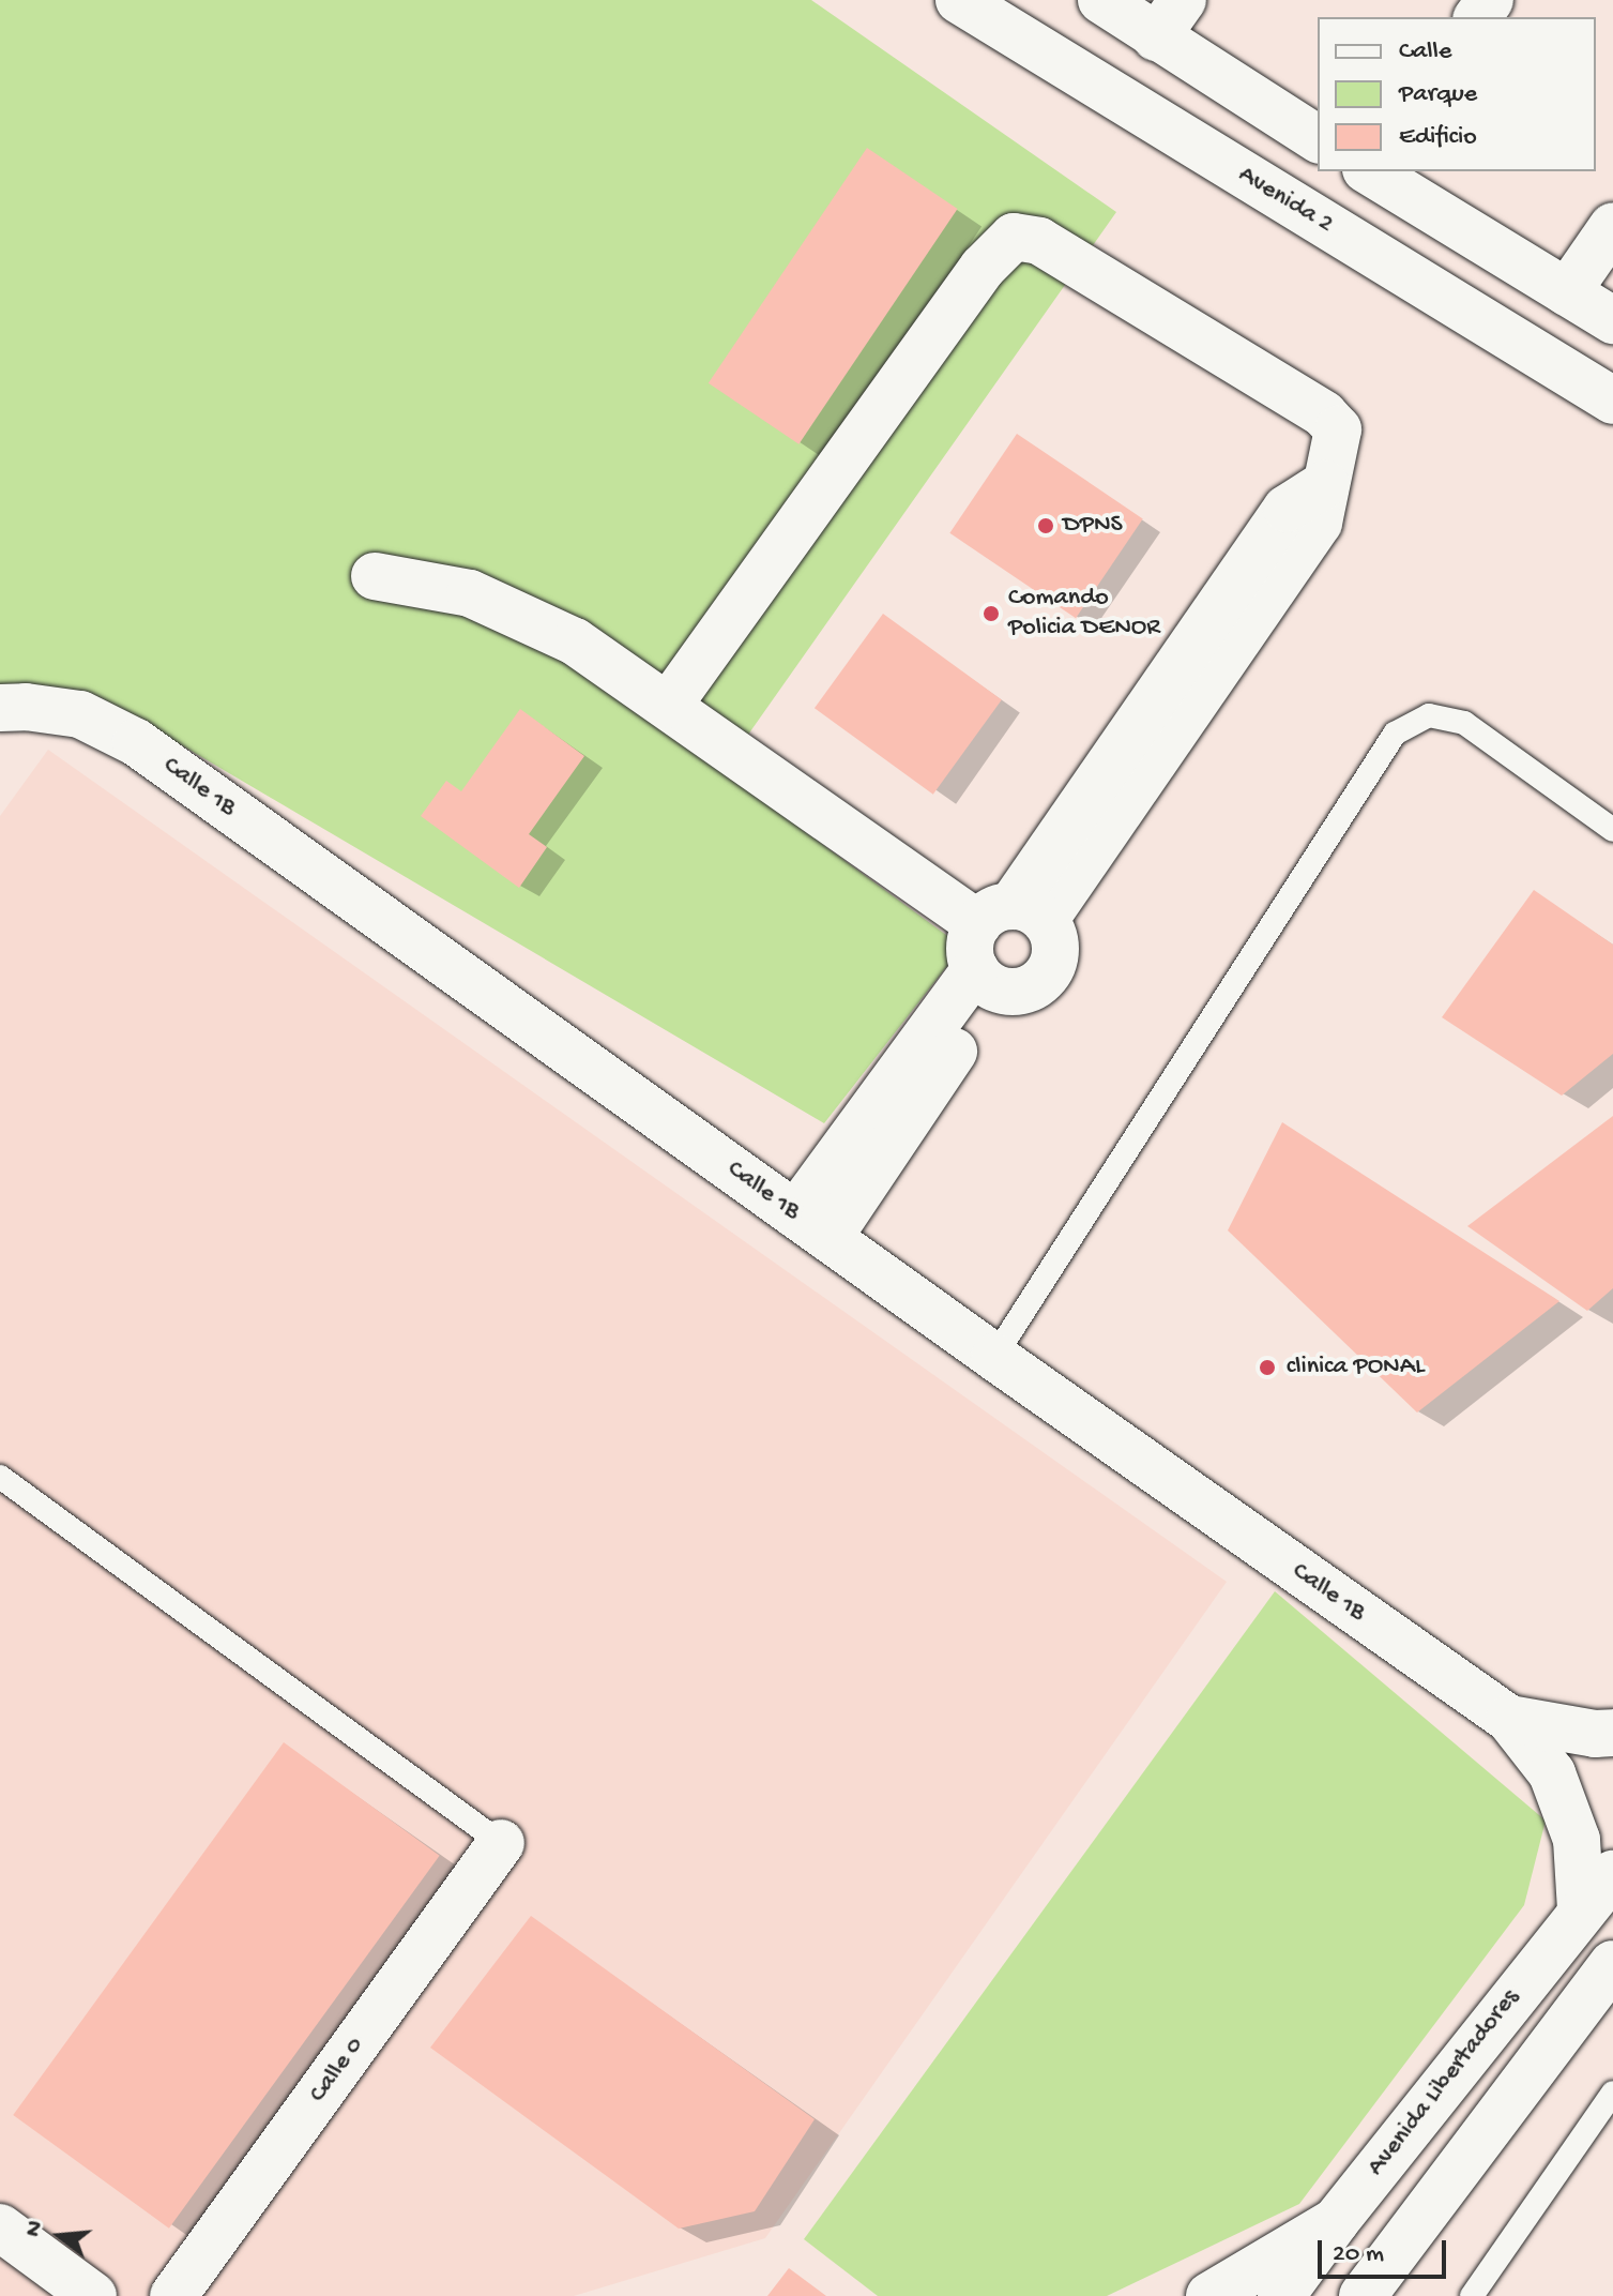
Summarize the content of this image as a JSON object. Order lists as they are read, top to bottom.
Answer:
{
  "streets": {
    "street": [
      "Avenida 2",
      "Calle 1B",
      "Calle 0",
      "Avenida Libertadores"
    ]
  },
  "crossings": [
    ["Calle 1B", "Avenida Libertadores"]
  ],
  "places": ["DPNS", "Comando Policia DENOR", "clinica PONAL"],
  "legend": ["Calle", "Parque", "Edificio"],
  "scale_bar": "20 m",
  "north": "left"
}
